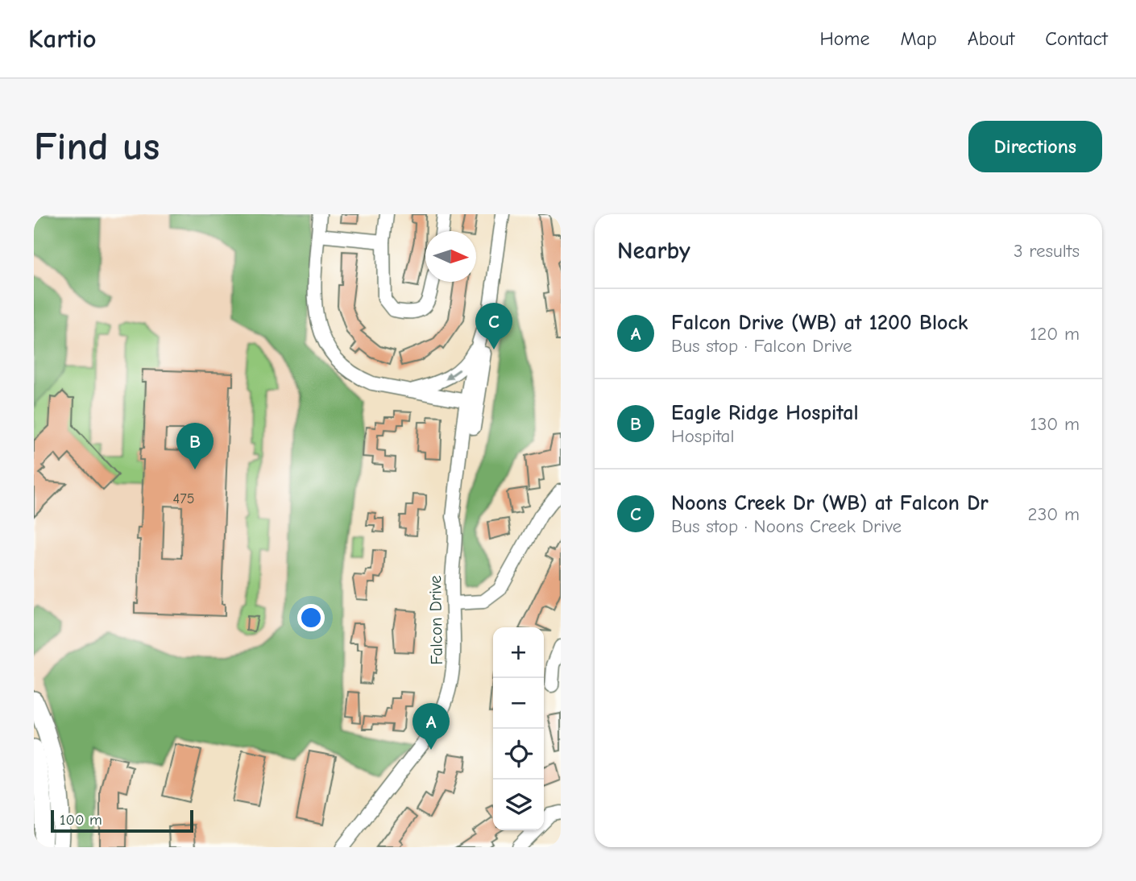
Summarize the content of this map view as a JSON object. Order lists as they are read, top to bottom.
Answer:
{
  "streets": {
    "street": ["Falcon Drive"]
  },
  "house_numbers": ["475"],
  "scale_bar": "100 m",
  "north": "right",
  "page": {
    "header": "Kartio",
    "nav": [
      "Home",
      "Map",
      "About",
      "Contact"
    ],
    "buttons": "Directions",
    "title": "Find us",
    "heading": ["Nearby", "3 results"],
    "list": [
      {
        "mark": "A",
        "name": "Falcon Drive (WB) at 1200 Block",
        "note": "Bus stop · Falcon Drive",
        "value": "120 m"
      },
      {
        "mark": "B",
        "name": "Eagle Ridge Hospital",
        "note": "Hospital",
        "value": "130 m"
      },
      {
        "mark": "C",
        "name": "Noons Creek Dr (WB) at Falcon Dr",
        "note": "Bus stop · Noons Creek Drive",
        "value": "230 m"
      }
    ],
    "pins": ["C", "B", "A"],
    "map_buttons": ["+", "−"],
    "scale": "100 m"
  }
}
